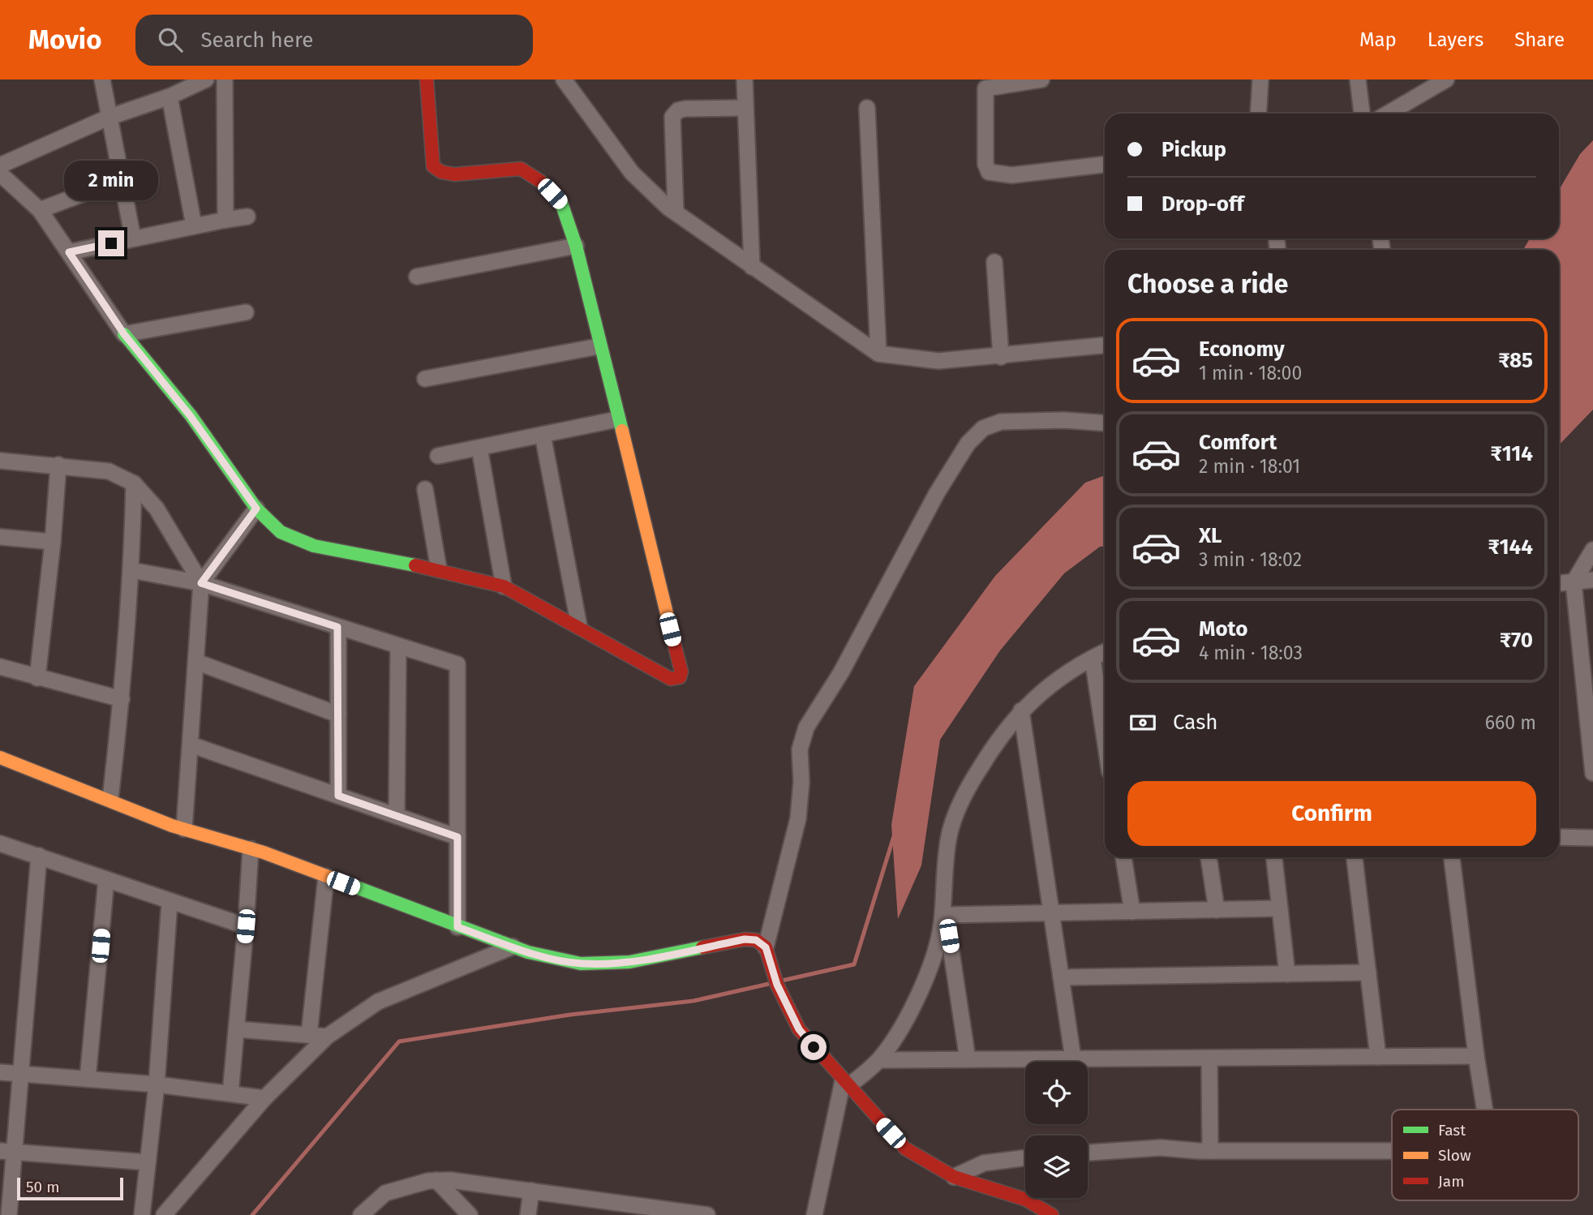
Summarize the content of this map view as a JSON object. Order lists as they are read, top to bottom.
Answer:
{
  "legend": ["Fast", "Slow", "Jam"],
  "scale_bar": "50 m",
  "page": {
    "header": "Movio",
    "search": "Search here",
    "nav": ["Map", "Layers", "Share"],
    "banner": ["Pickup", "Drop-off"],
    "bubble": "2 min",
    "heading": "Choose a ride",
    "list": [
      {
        "name": "Economy",
        "note": "1 min · 18:00",
        "value": "₹85"
      },
      {
        "name": "Comfort",
        "note": "2 min · 18:01",
        "value": "₹114"
      },
      {
        "name": "XL",
        "note": "3 min · 18:02",
        "value": "₹144"
      },
      {
        "name": "Moto",
        "note": "4 min · 18:03",
        "value": "₹70"
      }
    ],
    "pay": ["Cash", "660 m"],
    "buttons": "Confirm",
    "scale": "50 m"
  }
}
